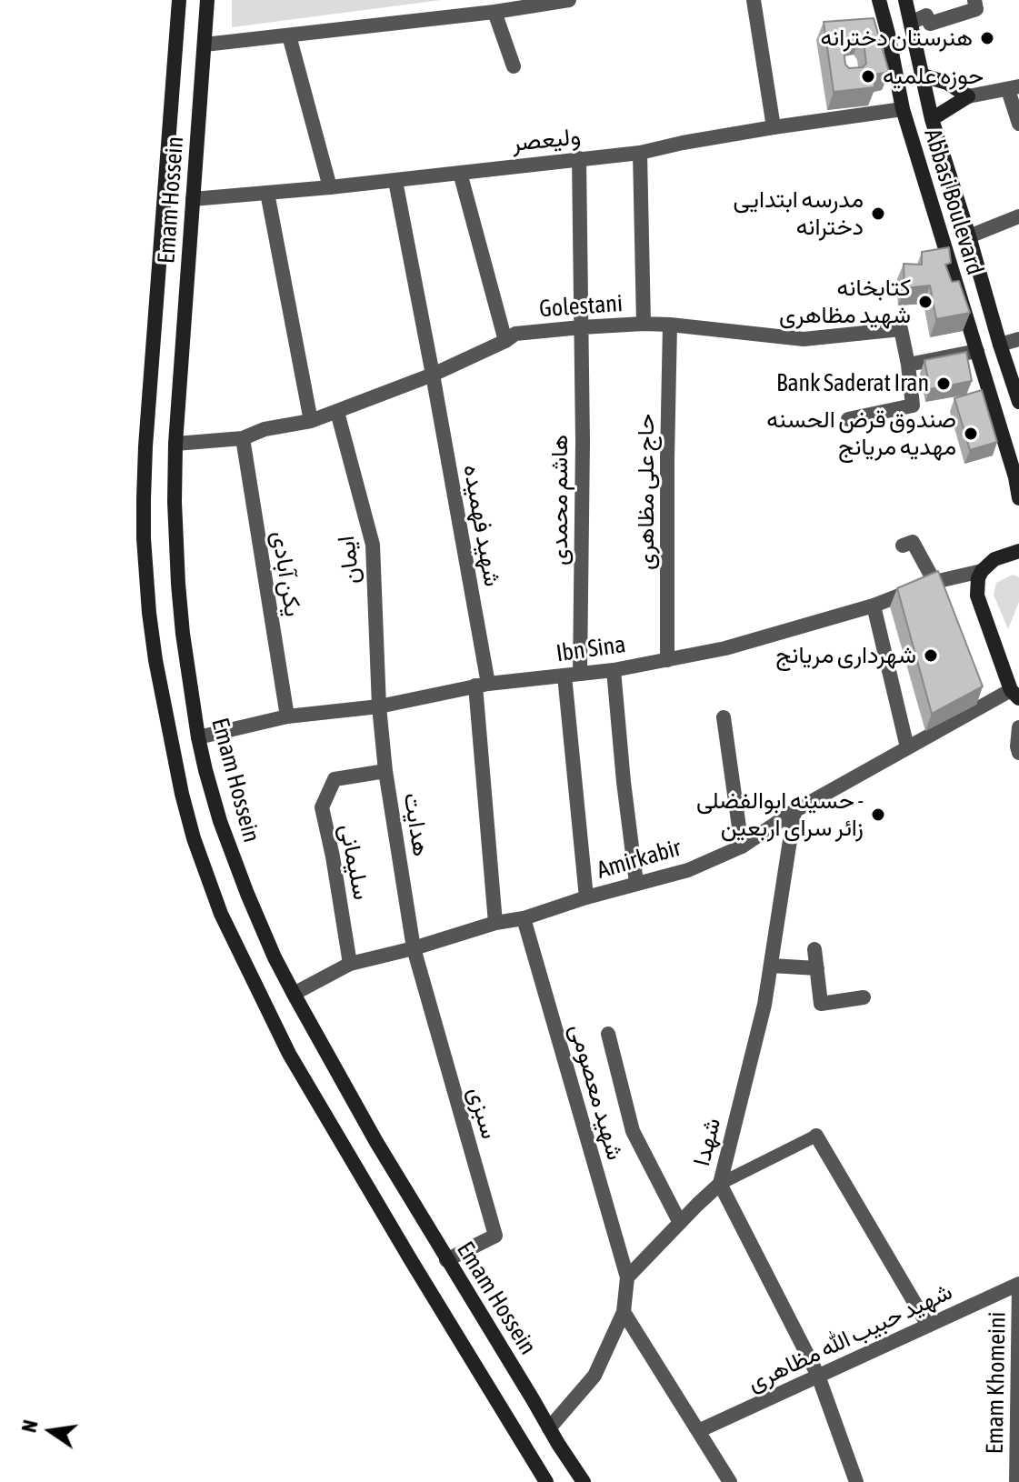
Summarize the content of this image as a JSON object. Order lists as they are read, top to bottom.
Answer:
{
  "streets": {
    "main road": ["Emam Hossein", "Abbasi Boulevard"],
    "street": [
      "ولیعصر",
      "Golestani",
      "حاج علی مظاهری",
      "هاشم محمدی",
      "شهید فهمیده",
      "ایمان",
      "یکن آبادی",
      "Ibn Sina",
      "هدایت",
      "Amirkabir",
      "سلیمانی",
      "شهید معصومی",
      "سبزی",
      "شهدا",
      "شهید حبیب الله مظاهری",
      "Emam Khomeini"
    ]
  },
  "crossings": [
    ["ولیعصر", "Emam Hossein"],
    ["ولیعصر", "Abbasi Boulevard"],
    ["ولیعصر", "هاشم محمدی"],
    ["ولیعصر", "شهید فهمیده"],
    ["Emam Hossein", "Golestani"],
    ["Emam Hossein", "Ibn Sina"],
    ["Emam Hossein", "Amirkabir"],
    ["Emam Hossein", "سبزی"],
    ["Golestani", "حاج علی مظاهری"],
    ["Golestani", "هاشم محمدی"],
    ["Golestani", "شهید فهمیده"],
    ["Golestani", "ایمان"],
    ["Golestani", "یکن آبادی"],
    ["حاج علی مظاهری", "Ibn Sina"],
    ["هاشم محمدی", "Ibn Sina"],
    ["شهید فهمیده", "Ibn Sina"],
    ["شهید فهمیده", "Amirkabir"],
    ["ایمان", "Ibn Sina"],
    ["ایمان", "هدایت"],
    ["یکن آبادی", "Ibn Sina"],
    ["Ibn Sina", "هدایت"],
    ["هدایت", "Amirkabir"],
    ["هدایت", "سلیمانی"],
    ["هدایت", "سبزی"],
    ["Amirkabir", "سلیمانی"],
    ["Amirkabir", "شهید معصومی"],
    ["Amirkabir", "سبزی"],
    ["Amirkabir", "شهدا"],
    ["شهید معصومی", "شهدا"],
    ["شهید حبیب الله مظاهری", "Emam Khomeini"]
  ],
  "places": [
    "هنرستان دخترانه",
    "حوزه علمیه",
    "مدرسه ابتدایی دخترانه",
    "کتابخانه شهید مظاهری",
    "Bank Saderat Iran",
    "صندوق قرض الحسنه مهدیه مریانج",
    "شهرداری مریانج",
    "حسینه ابوالفضلی - زائر سرای اربعین"
  ],
  "north": "left"
}
